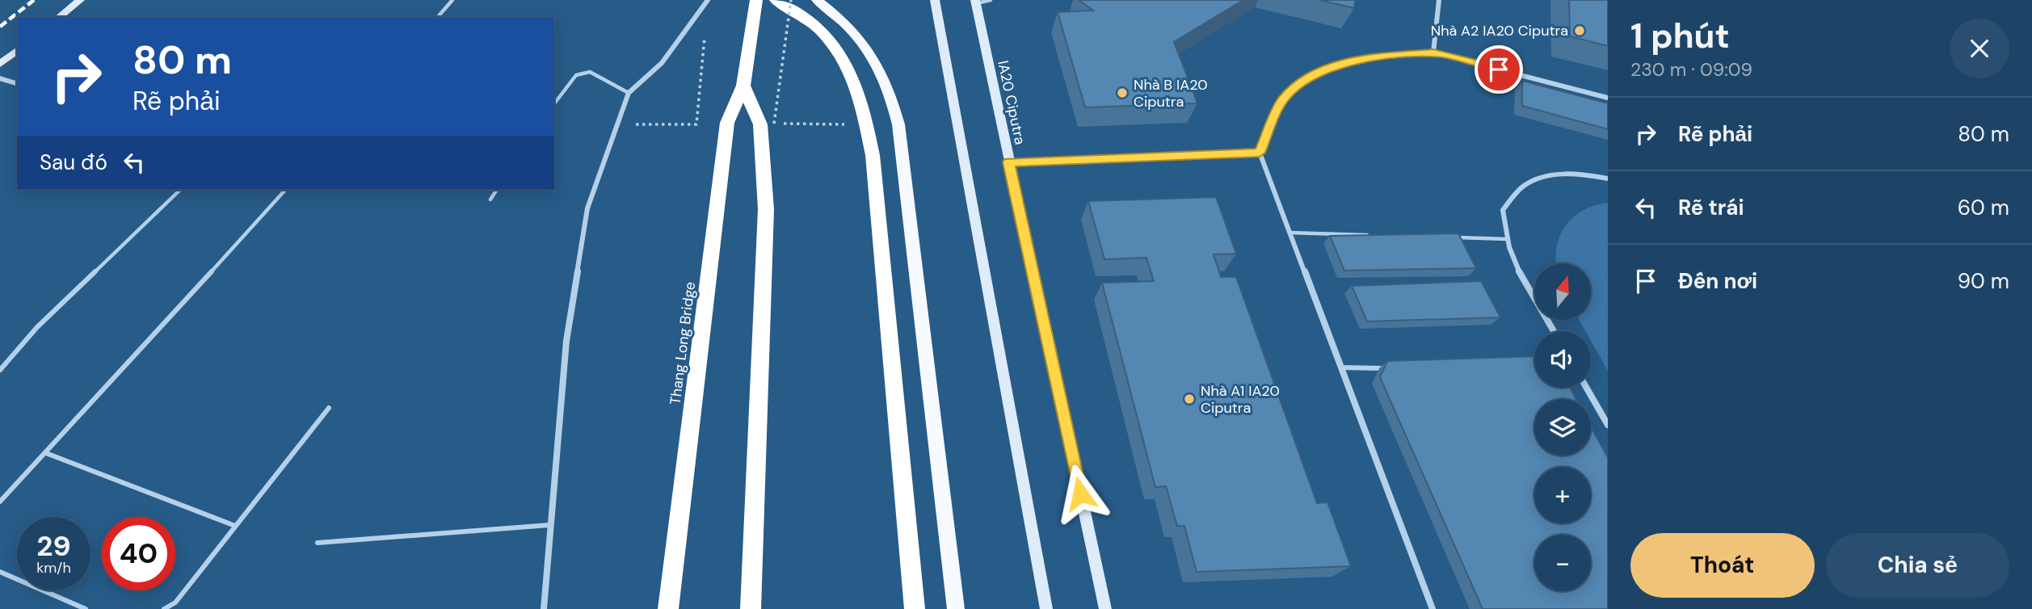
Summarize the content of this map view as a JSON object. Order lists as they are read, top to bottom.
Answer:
{
  "streets": {
    "highway": ["Thang Long Bridge"],
    "street": ["IA20 Ciputra"]
  },
  "places": ["Nhà A2 IA20 Ciputra", "Nhà B IA20 Ciputra", "Nhà A1 IA20 Ciputra"],
  "north": "top",
  "page": {
    "heading": ["1 phút", "230 m · 09:09"],
    "turn": ["80 m", "Rẽ phải"],
    "list": [
      {
        "name": "Rẽ phải",
        "value": "80 m"
      },
      {
        "name": "Rẽ trái",
        "value": "60 m"
      },
      {
        "name": "Đến nơi",
        "value": "90 m"
      }
    ],
    "then": "Sau đó",
    "map_buttons": ["+", "−"],
    "speed": "29 km/h",
    "limit": "40",
    "buttons": ["Thoát", "Chia sẻ"]
  }
}
